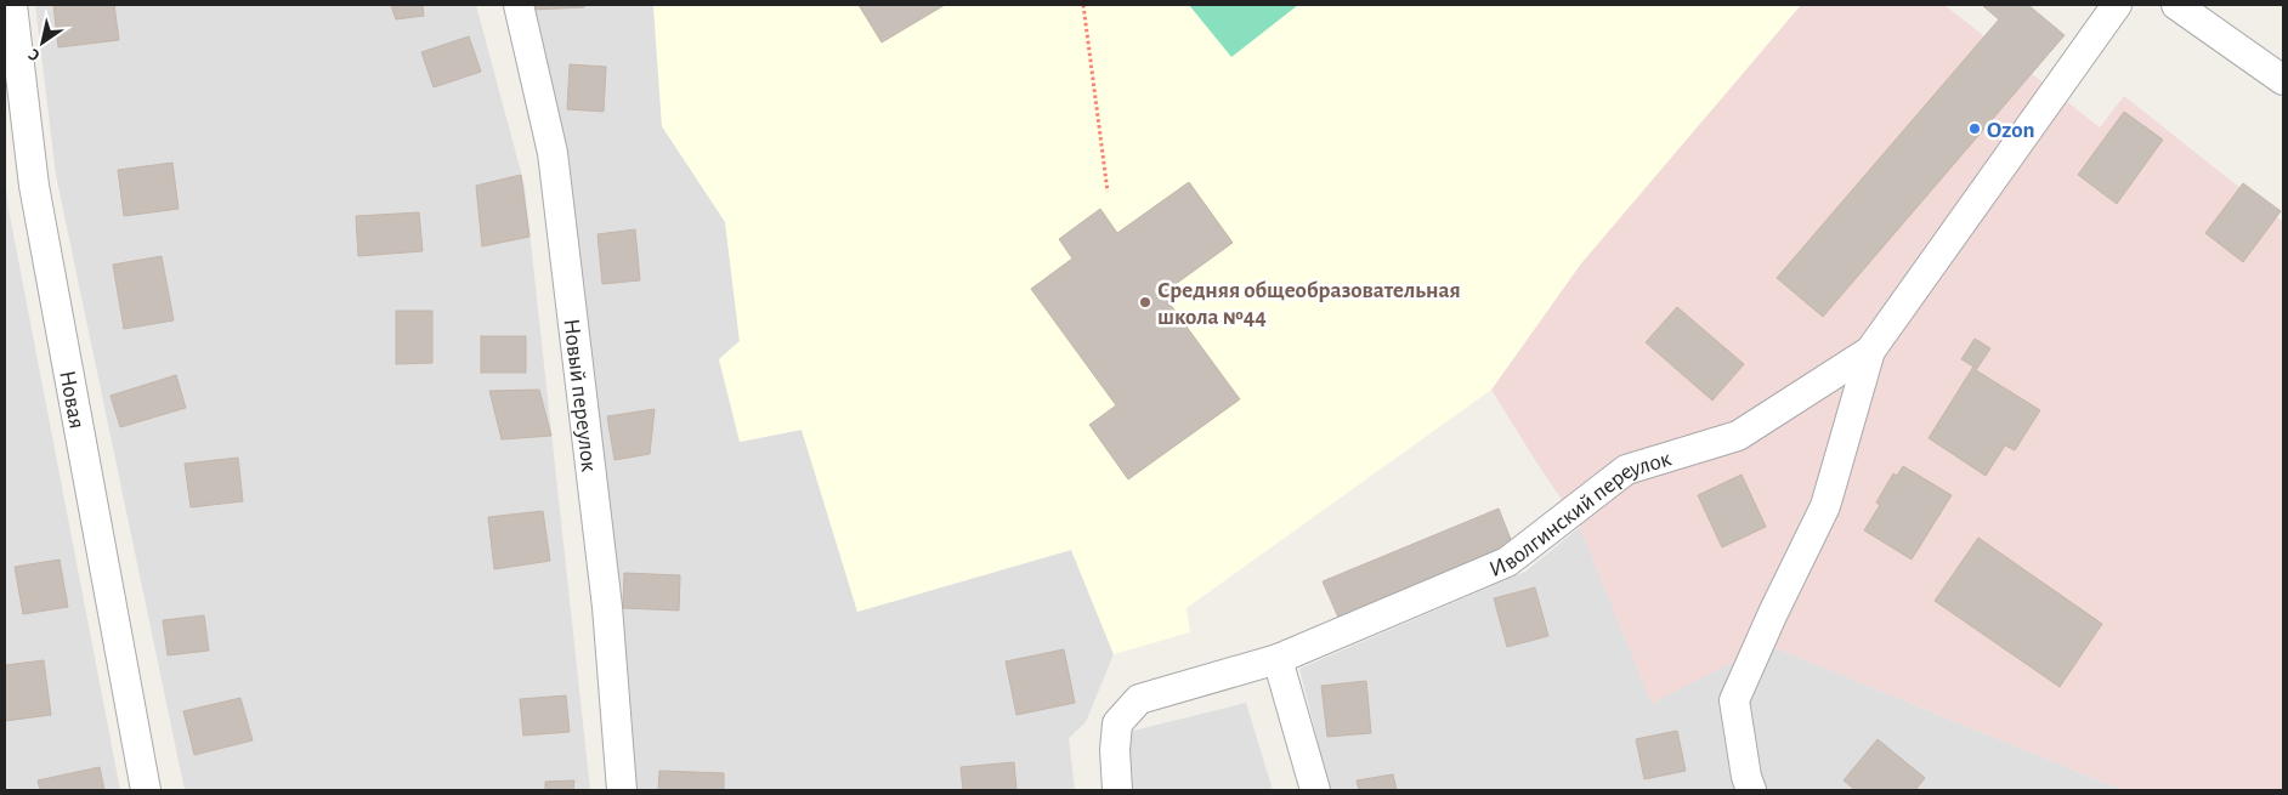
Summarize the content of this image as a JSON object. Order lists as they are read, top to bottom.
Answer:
{
  "streets": {
    "street": ["Новый переулок", "Новая", "Иволгинский переулок"]
  },
  "places": ["Ozon", "Средняя общеобразовательная школа №44"],
  "north": "bottom left"
}
